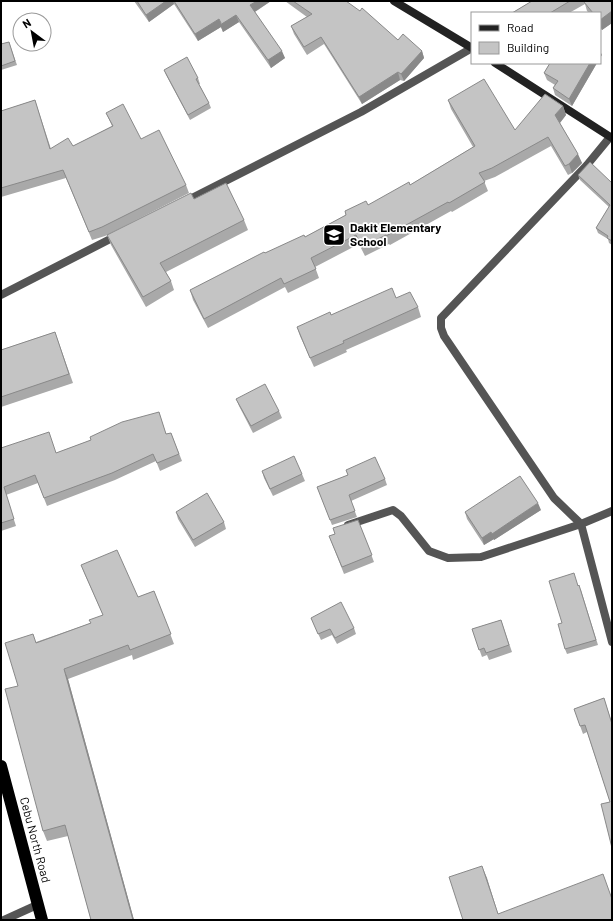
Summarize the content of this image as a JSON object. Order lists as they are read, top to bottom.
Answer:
{
  "streets": {
    "highway": ["Cebu North Road"]
  },
  "places": {
    "school or university": ["Dakit Elementary School"]
  },
  "legend": ["Road", "Building"],
  "north": "top left"
}
